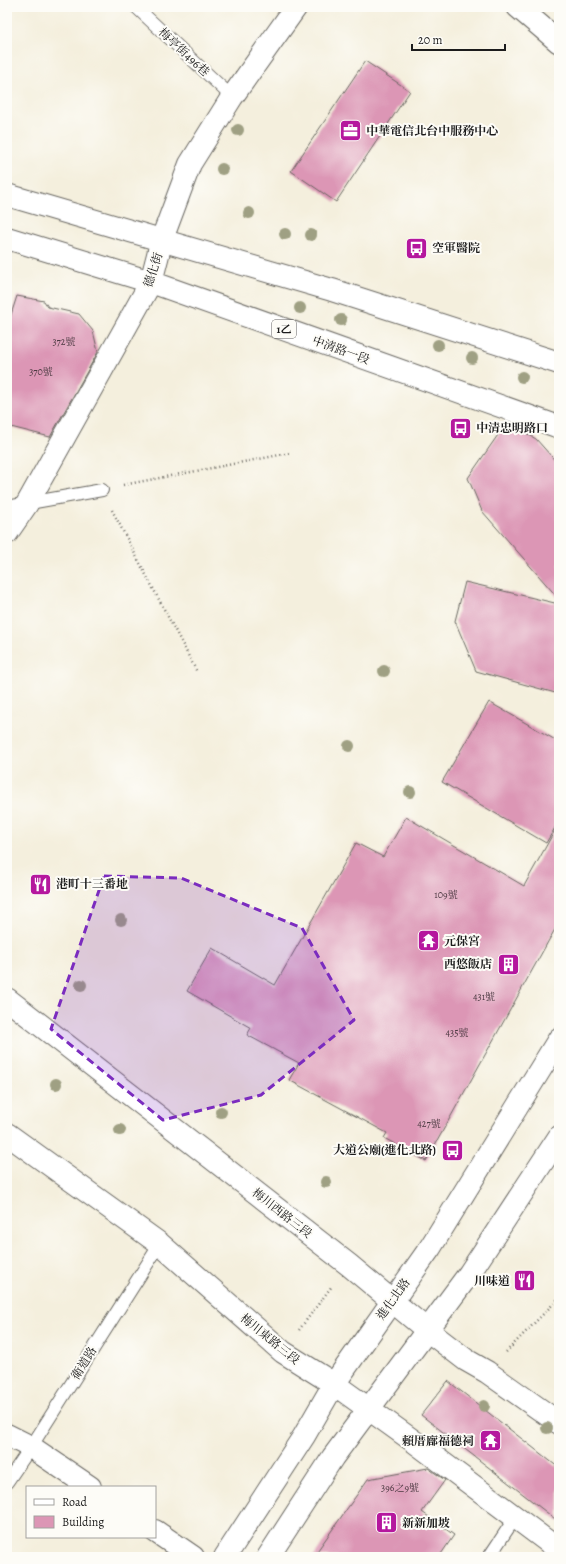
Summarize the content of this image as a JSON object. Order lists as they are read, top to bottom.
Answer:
{
  "streets": {
    "main road": [
      "德化街",
      "1乙",
      "中清路一段",
      "梅川西路三段",
      "進化北路",
      "梅川東路三段"
    ],
    "lane": ["梅亭街496巷", "衛道路"]
  },
  "crossings": [
    ["梅亭街496巷", "德化街"],
    ["德化街", "中清路一段"],
    ["梅川西路三段", "進化北路"],
    ["進化北路", "梅川東路三段"],
    ["梅川東路三段", "衛道路"]
  ],
  "places": {
    "office": ["中華電信北台中服務中心"],
    "bus stop": ["空軍醫院", "中清忠明路口", "大道公廟(進化北路)"],
    "restaurant": ["港町十三番地", "川味道"],
    "temple": ["元保宮", "賴厝廍福德祠"],
    "building": ["西悠飯店", "新新加坡"]
  },
  "house_numbers": [
    "372號",
    "370號",
    "109號",
    "431號",
    "435號",
    "427號",
    "396之9號"
  ],
  "legend": ["Road", "Building"],
  "scale_bar": "20 m"
}
